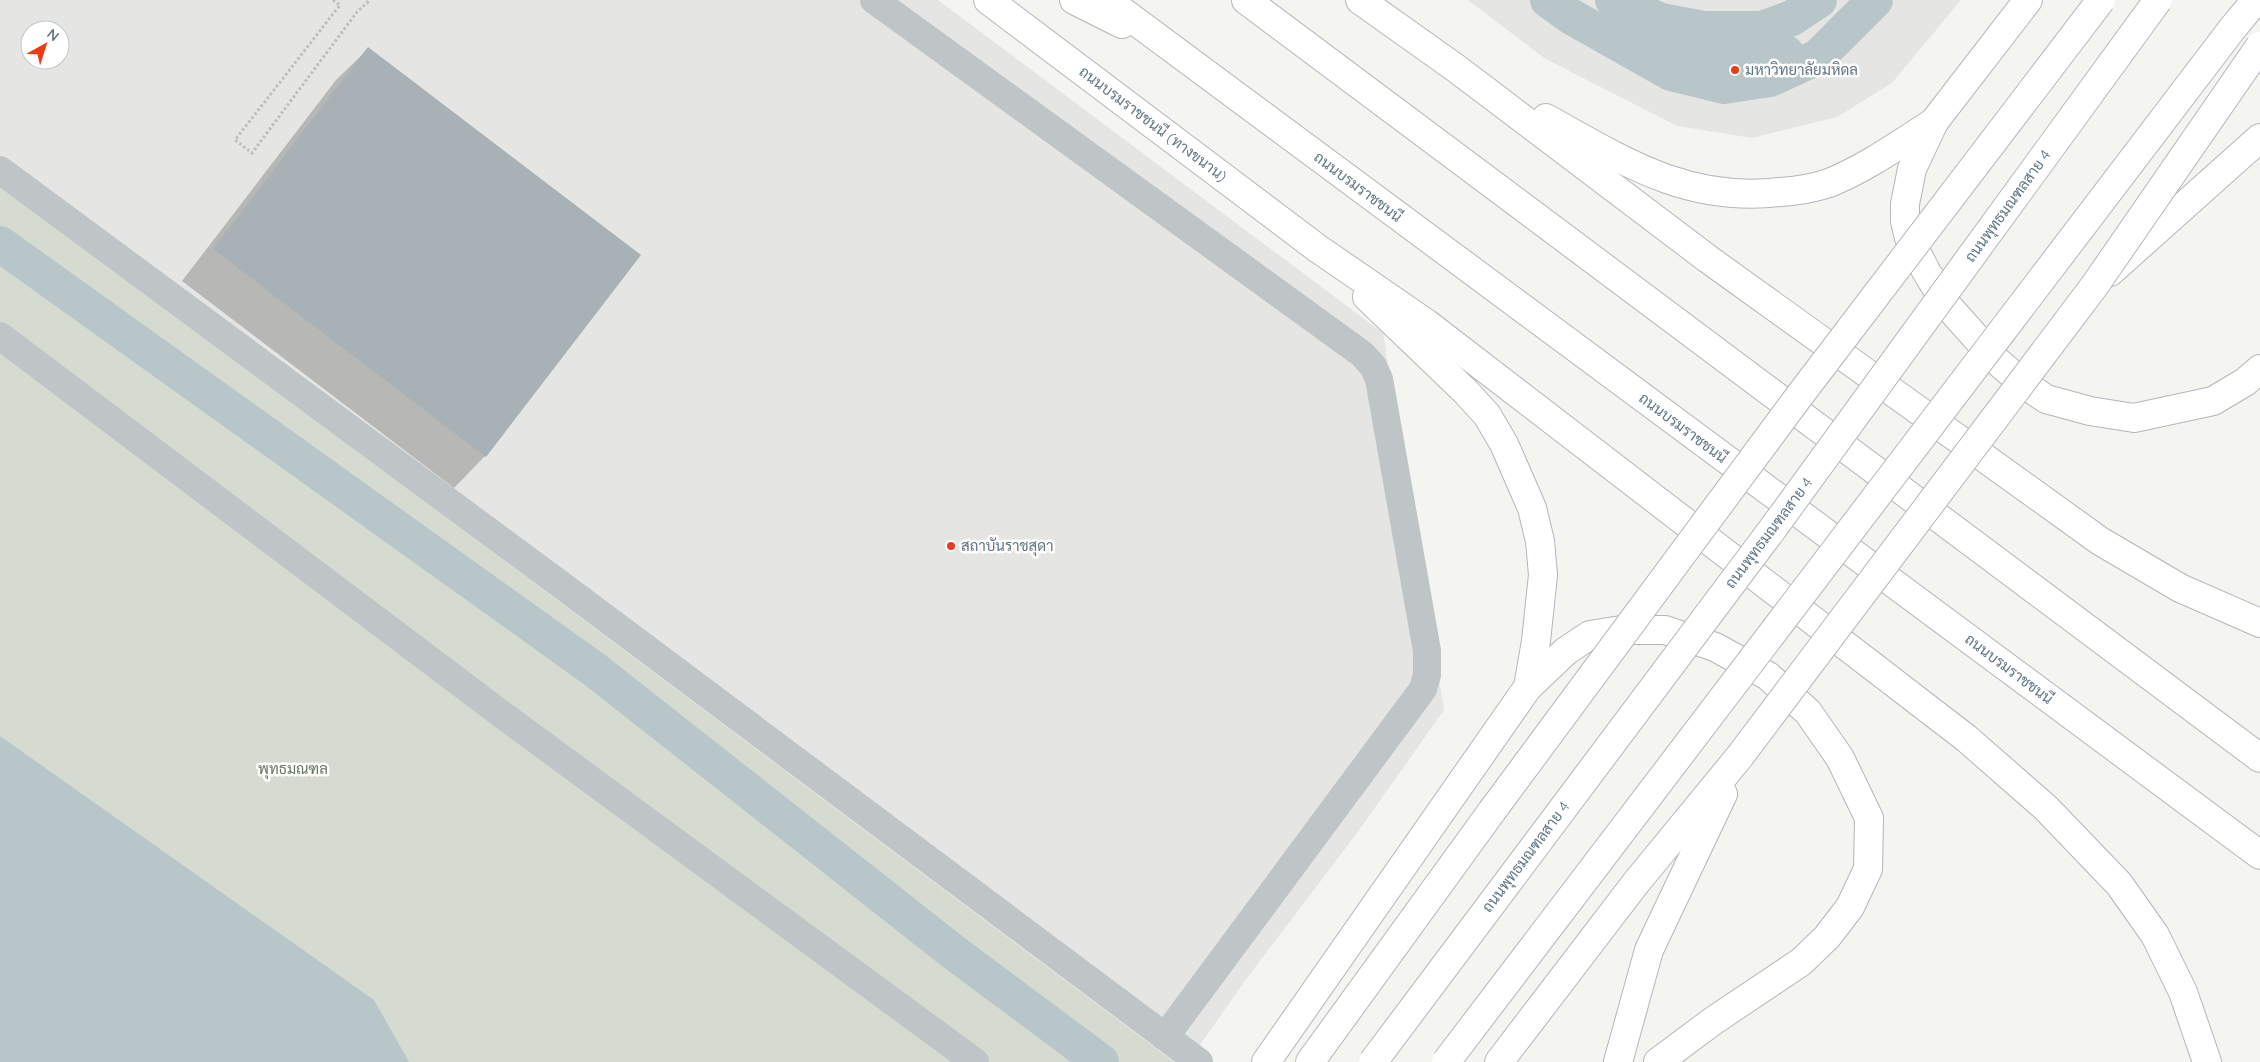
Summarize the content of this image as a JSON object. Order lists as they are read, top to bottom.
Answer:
{
  "streets": {
    "main road": ["ถนนบรมราชชนนี (ทางขนาน)", "ถนนบรมราชชนนี", "ถนนพุทธมณฑลสาย 4"]
  },
  "parks": ["พุทธมณฑล"],
  "places": ["มหาวิทยาลัยมหิดล", "สถาบันราชสุดา"],
  "north": "top right"
}
